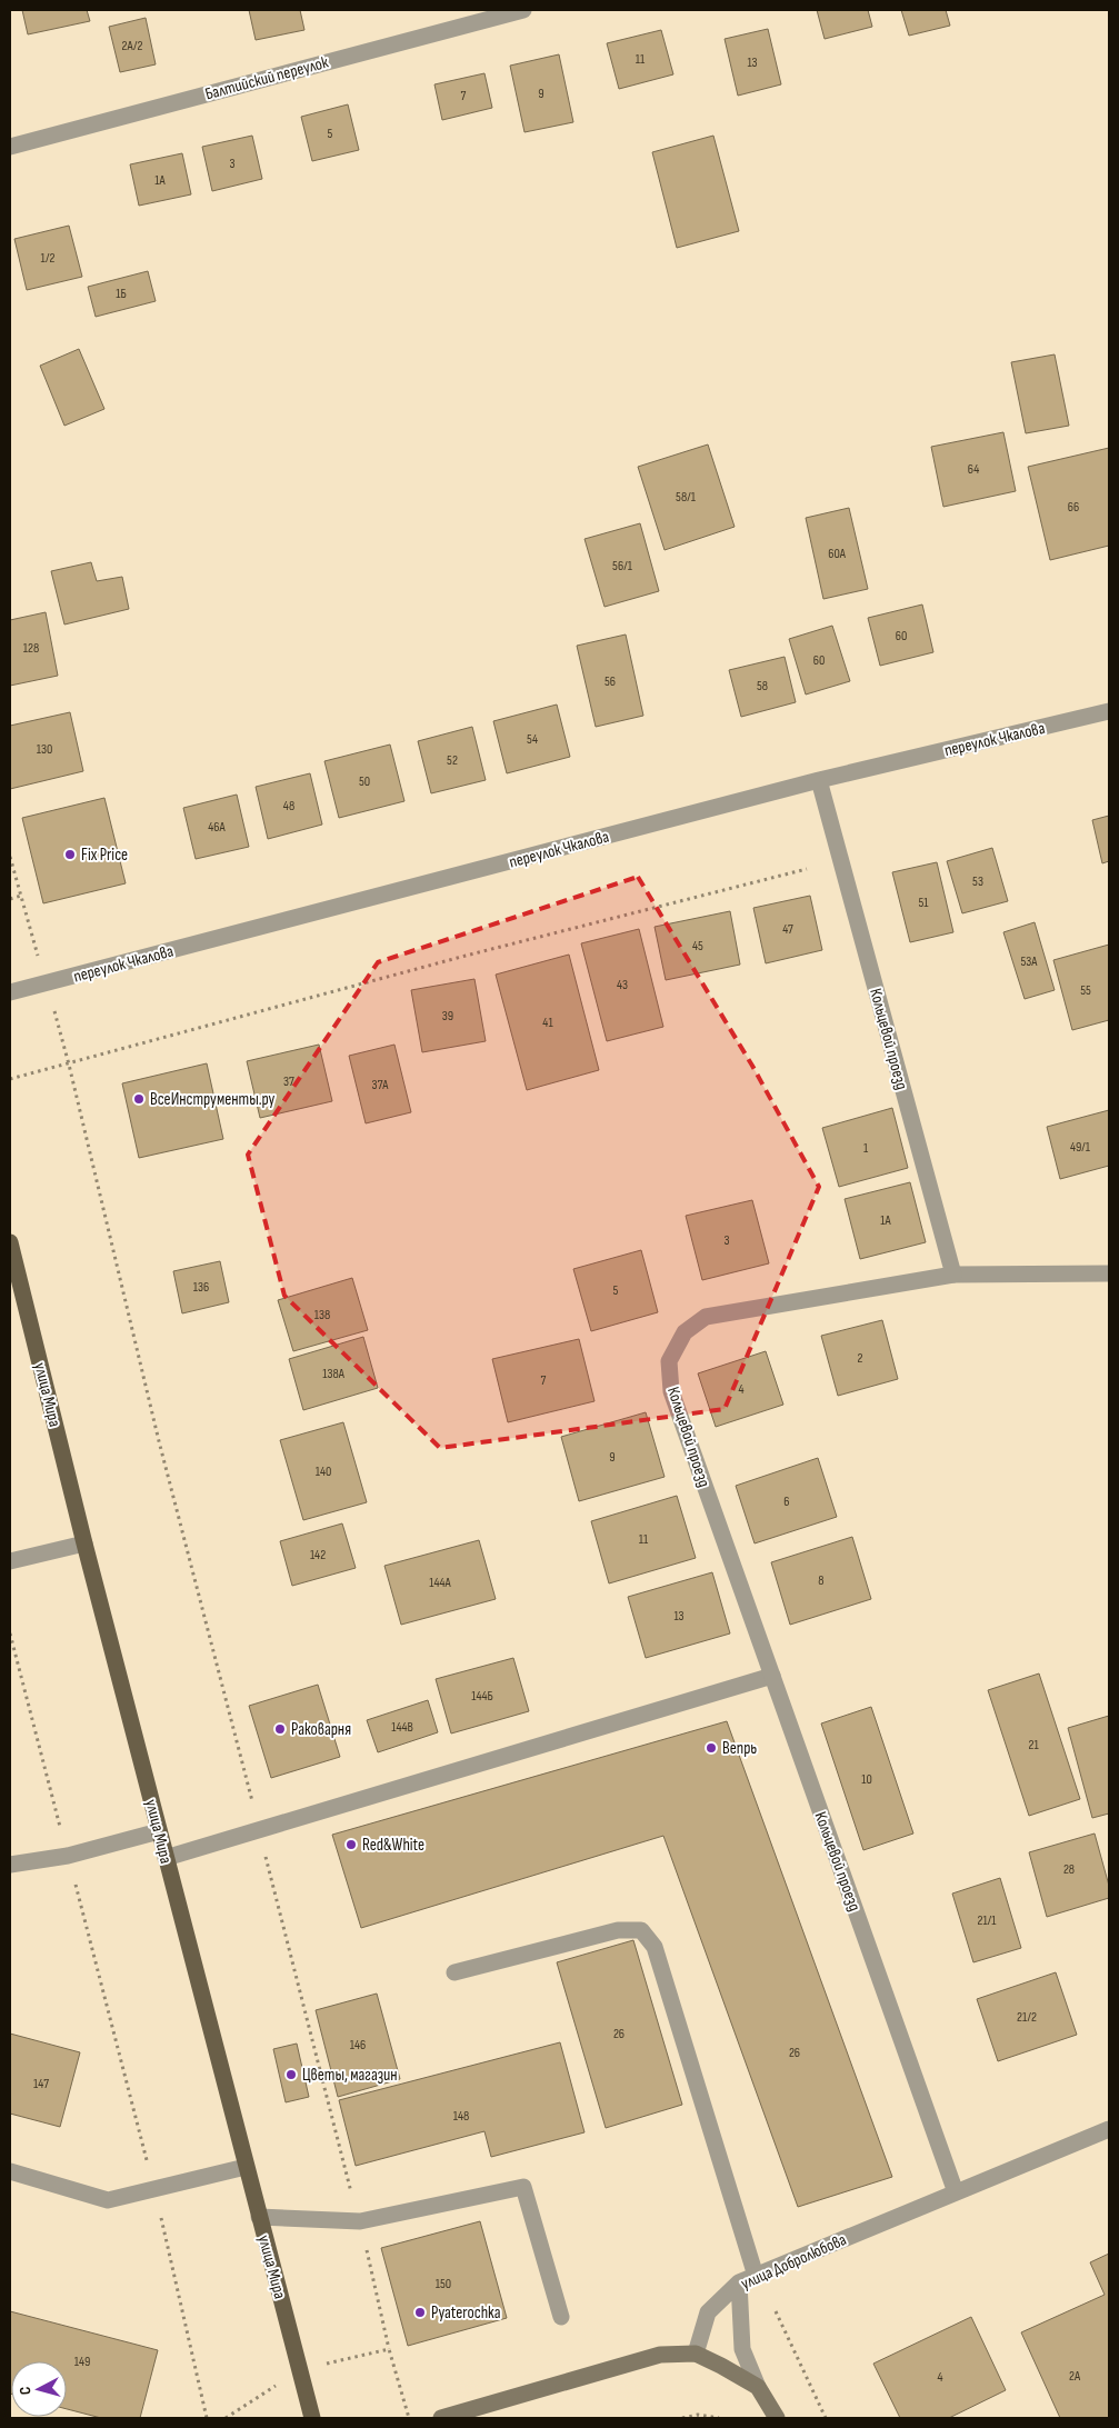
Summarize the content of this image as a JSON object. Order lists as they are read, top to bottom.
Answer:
{
  "streets": {
    "main road": ["улица Мира"],
    "street": [
      "Балтийский переулок",
      "переулок Чкалова",
      "Кольцевой проезд",
      "улица Добролюбова"
    ]
  },
  "crossings": [
    ["переулок Чкалова", "Кольцевой проезд"],
    ["Кольцевой проезд", "улица Добролюбова"]
  ],
  "places": [
    "Fix Price",
    "ВсеИнструменты.ру",
    "Раковарня",
    "Вепрь",
    "Red&White",
    "Цветы, магазин",
    "Pyaterochka"
  ],
  "house_numbers": [
    "2А/2",
    "11",
    "13",
    "9",
    "7",
    "5",
    "3",
    "1А",
    "1/2",
    "1Б",
    "64",
    "58/1",
    "66",
    "60А",
    "56/1",
    "60",
    "128",
    "60",
    "56",
    "58",
    "54",
    "130",
    "52",
    "50",
    "48",
    "46А",
    "53",
    "51",
    "47",
    "45",
    "53А",
    "43",
    "55",
    "39",
    "41",
    "37",
    "37А",
    "49/1",
    "1",
    "1А",
    "3",
    "136",
    "5",
    "138",
    "2",
    "138А",
    "7",
    "4",
    "9",
    "140",
    "6",
    "11",
    "142",
    "8",
    "144А",
    "13",
    "144Б",
    "144В",
    "21",
    "10",
    "28",
    "21/1",
    "21/2",
    "26",
    "146",
    "26",
    "147",
    "148",
    "150",
    "149",
    "2А",
    "4"
  ],
  "north": "left"
}
